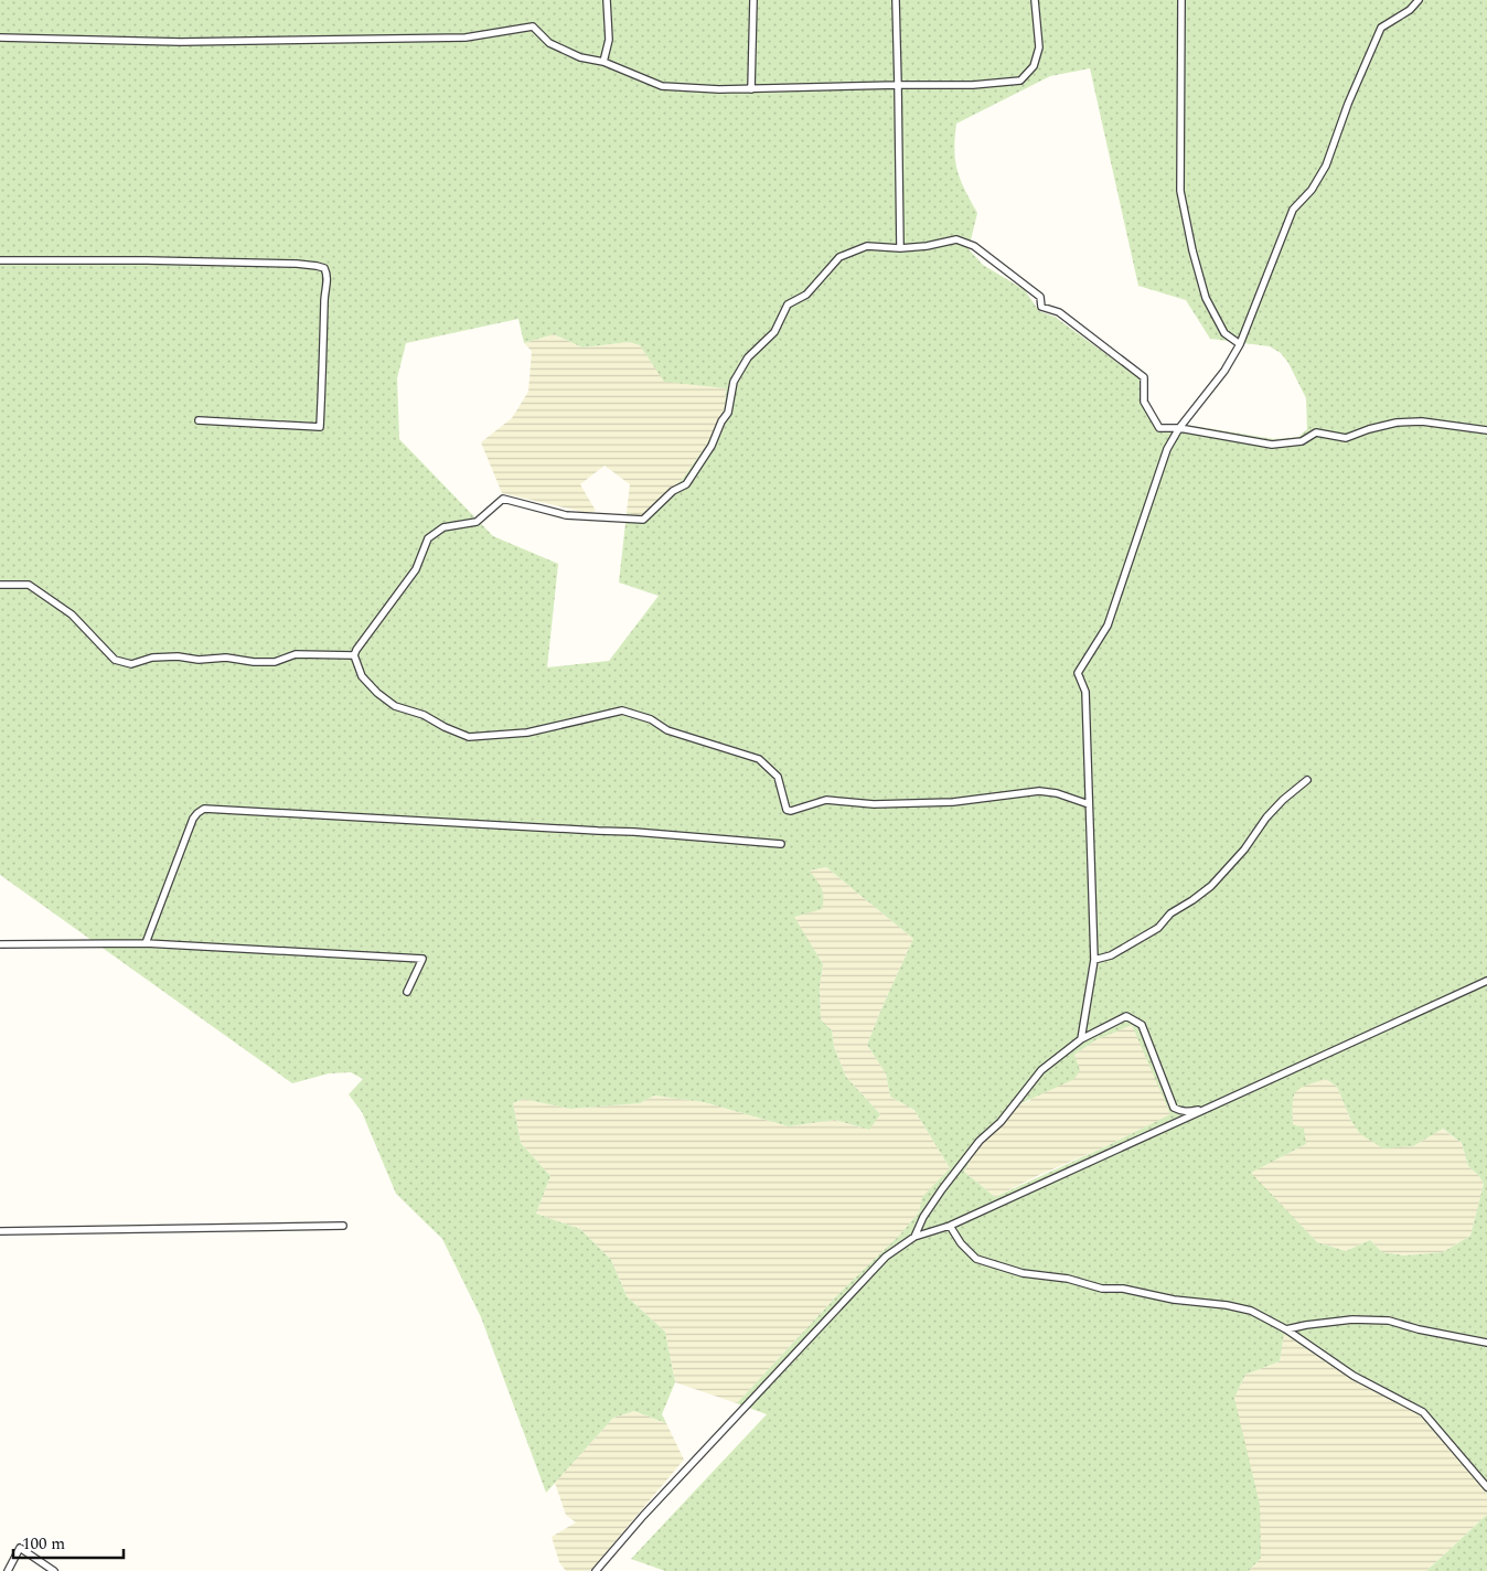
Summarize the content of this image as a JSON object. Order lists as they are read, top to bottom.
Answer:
{
  "scale_bar": "100 m"
}
